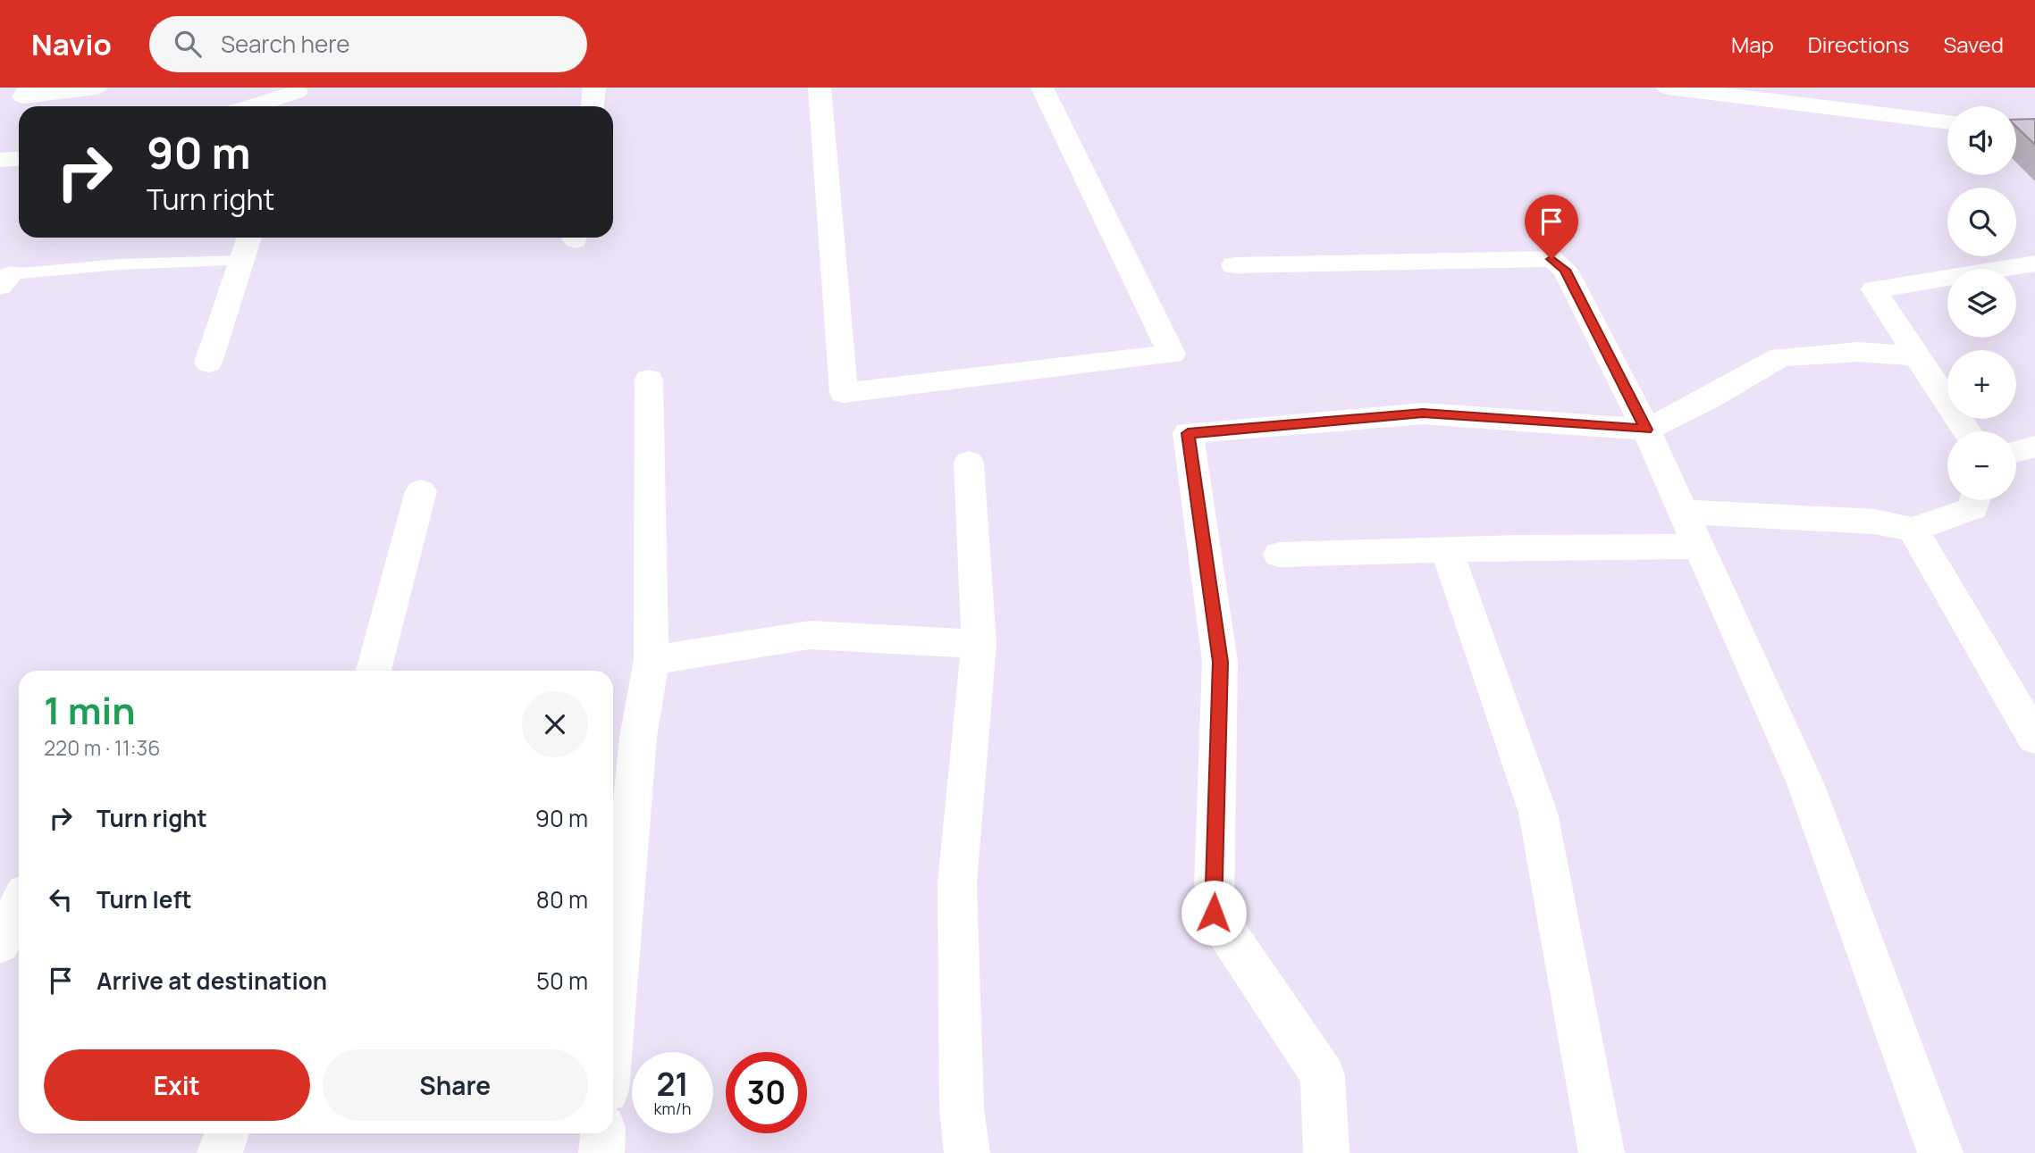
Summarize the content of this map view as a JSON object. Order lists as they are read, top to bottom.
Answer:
{
  "page": {
    "header": "Navio",
    "search": "Search here",
    "nav": ["Map", "Directions", "Saved"],
    "map_buttons": ["+", "−"],
    "turn": ["90 m", "Turn right"],
    "heading": ["1 min", "220 m · 11:36"],
    "list": [
      {
        "name": "Turn right",
        "value": "90 m"
      },
      {
        "name": "Turn left",
        "value": "80 m"
      },
      {
        "name": "Arrive at destination",
        "value": "50 m"
      }
    ],
    "buttons": ["Exit", "Share"],
    "speed": "21 km/h",
    "limit": "30"
  }
}
